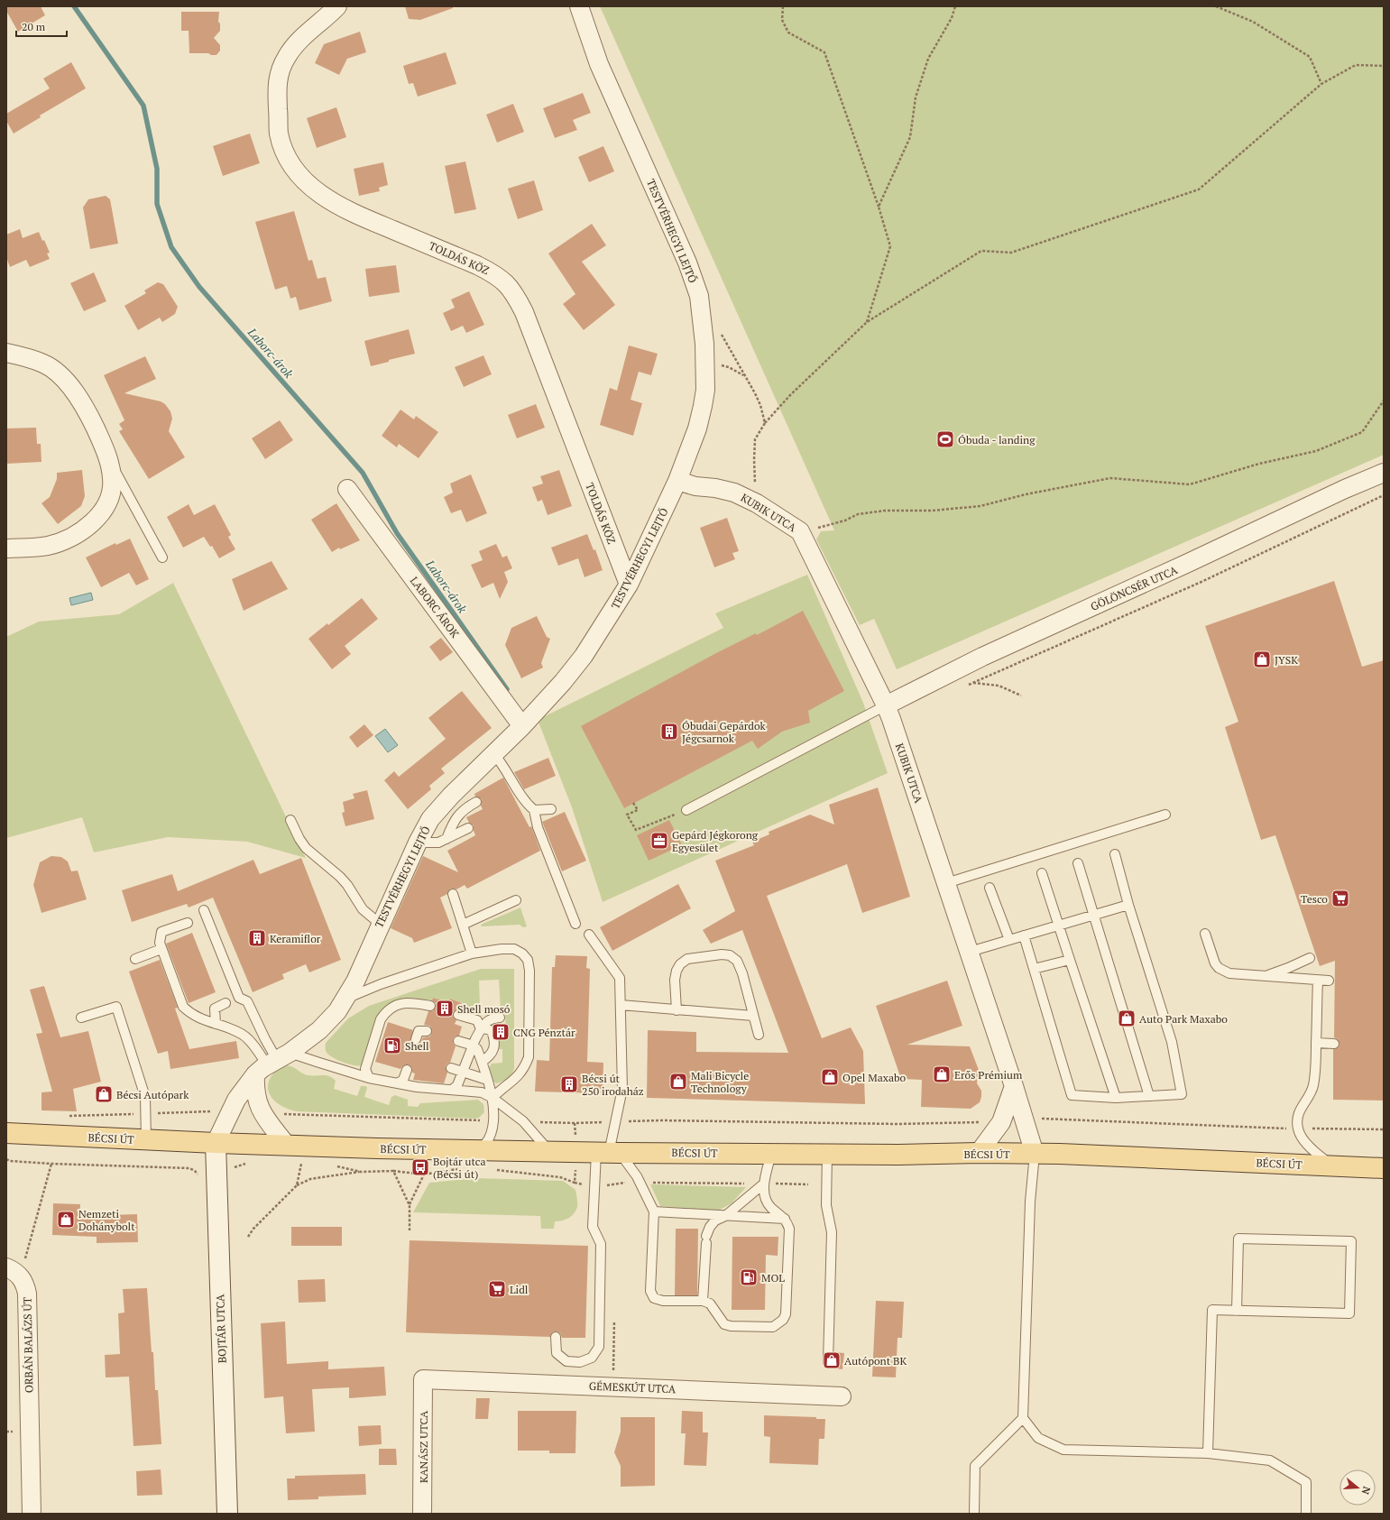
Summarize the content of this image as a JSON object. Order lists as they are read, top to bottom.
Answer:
{
  "streets": {
    "main road": ["BÉCSI ÚT"],
    "street": [
      "TESTVÉRHEGYI LEJTŐ",
      "TOLDÁS KÖZ",
      "KUBIK UTCA",
      "GÖLÖNCSÉR UTCA",
      "LABORC ÁROK",
      "BOJTÁR UTCA",
      "ORBÁN BALÁZS ÚT",
      "GÉMESKÚT UTCA",
      "KANÁSZ UTCA"
    ]
  },
  "crossings": [
    ["TESTVÉRHEGYI LEJTŐ", "TOLDÁS KÖZ"],
    ["TESTVÉRHEGYI LEJTŐ", "KUBIK UTCA"],
    ["TESTVÉRHEGYI LEJTŐ", "LABORC ÁROK"],
    ["TESTVÉRHEGYI LEJTŐ", "BÉCSI ÚT"],
    ["TESTVÉRHEGYI LEJTŐ", "BOJTÁR UTCA"],
    ["KUBIK UTCA", "GÖLÖNCSÉR UTCA"],
    ["KUBIK UTCA", "BÉCSI ÚT"],
    ["BÉCSI ÚT", "BOJTÁR UTCA"],
    ["GÉMESKÚT UTCA", "KANÁSZ UTCA"]
  ],
  "water": ["Laborc-árok"],
  "places": {
    "sports": ["Óbuda - landing"],
    "shop": [
      "JYSK",
      "Auto Park Maxabo",
      "Erős Prémium",
      "Opel Maxabo",
      "Mali Bicycle Technology",
      "Bécsi Autópark",
      "Nemzeti Dohánybolt",
      "Autópont BK"
    ],
    "building": [
      "Óbudai Gepárdok Jégcsarnok",
      "Keramiflor",
      "Shell mosó",
      "CNG Pénztár",
      "Bécsi út 250 irodaház"
    ],
    "office": ["Gepárd Jégkorong Egyesület"],
    "supermarket": ["Tesco", "Lidl"],
    "fuel station": ["Shell", "MOL"],
    "bus stop": ["Bojtár utca (Bécsi út)"]
  },
  "scale_bar": "20 m",
  "north": "right"
}
